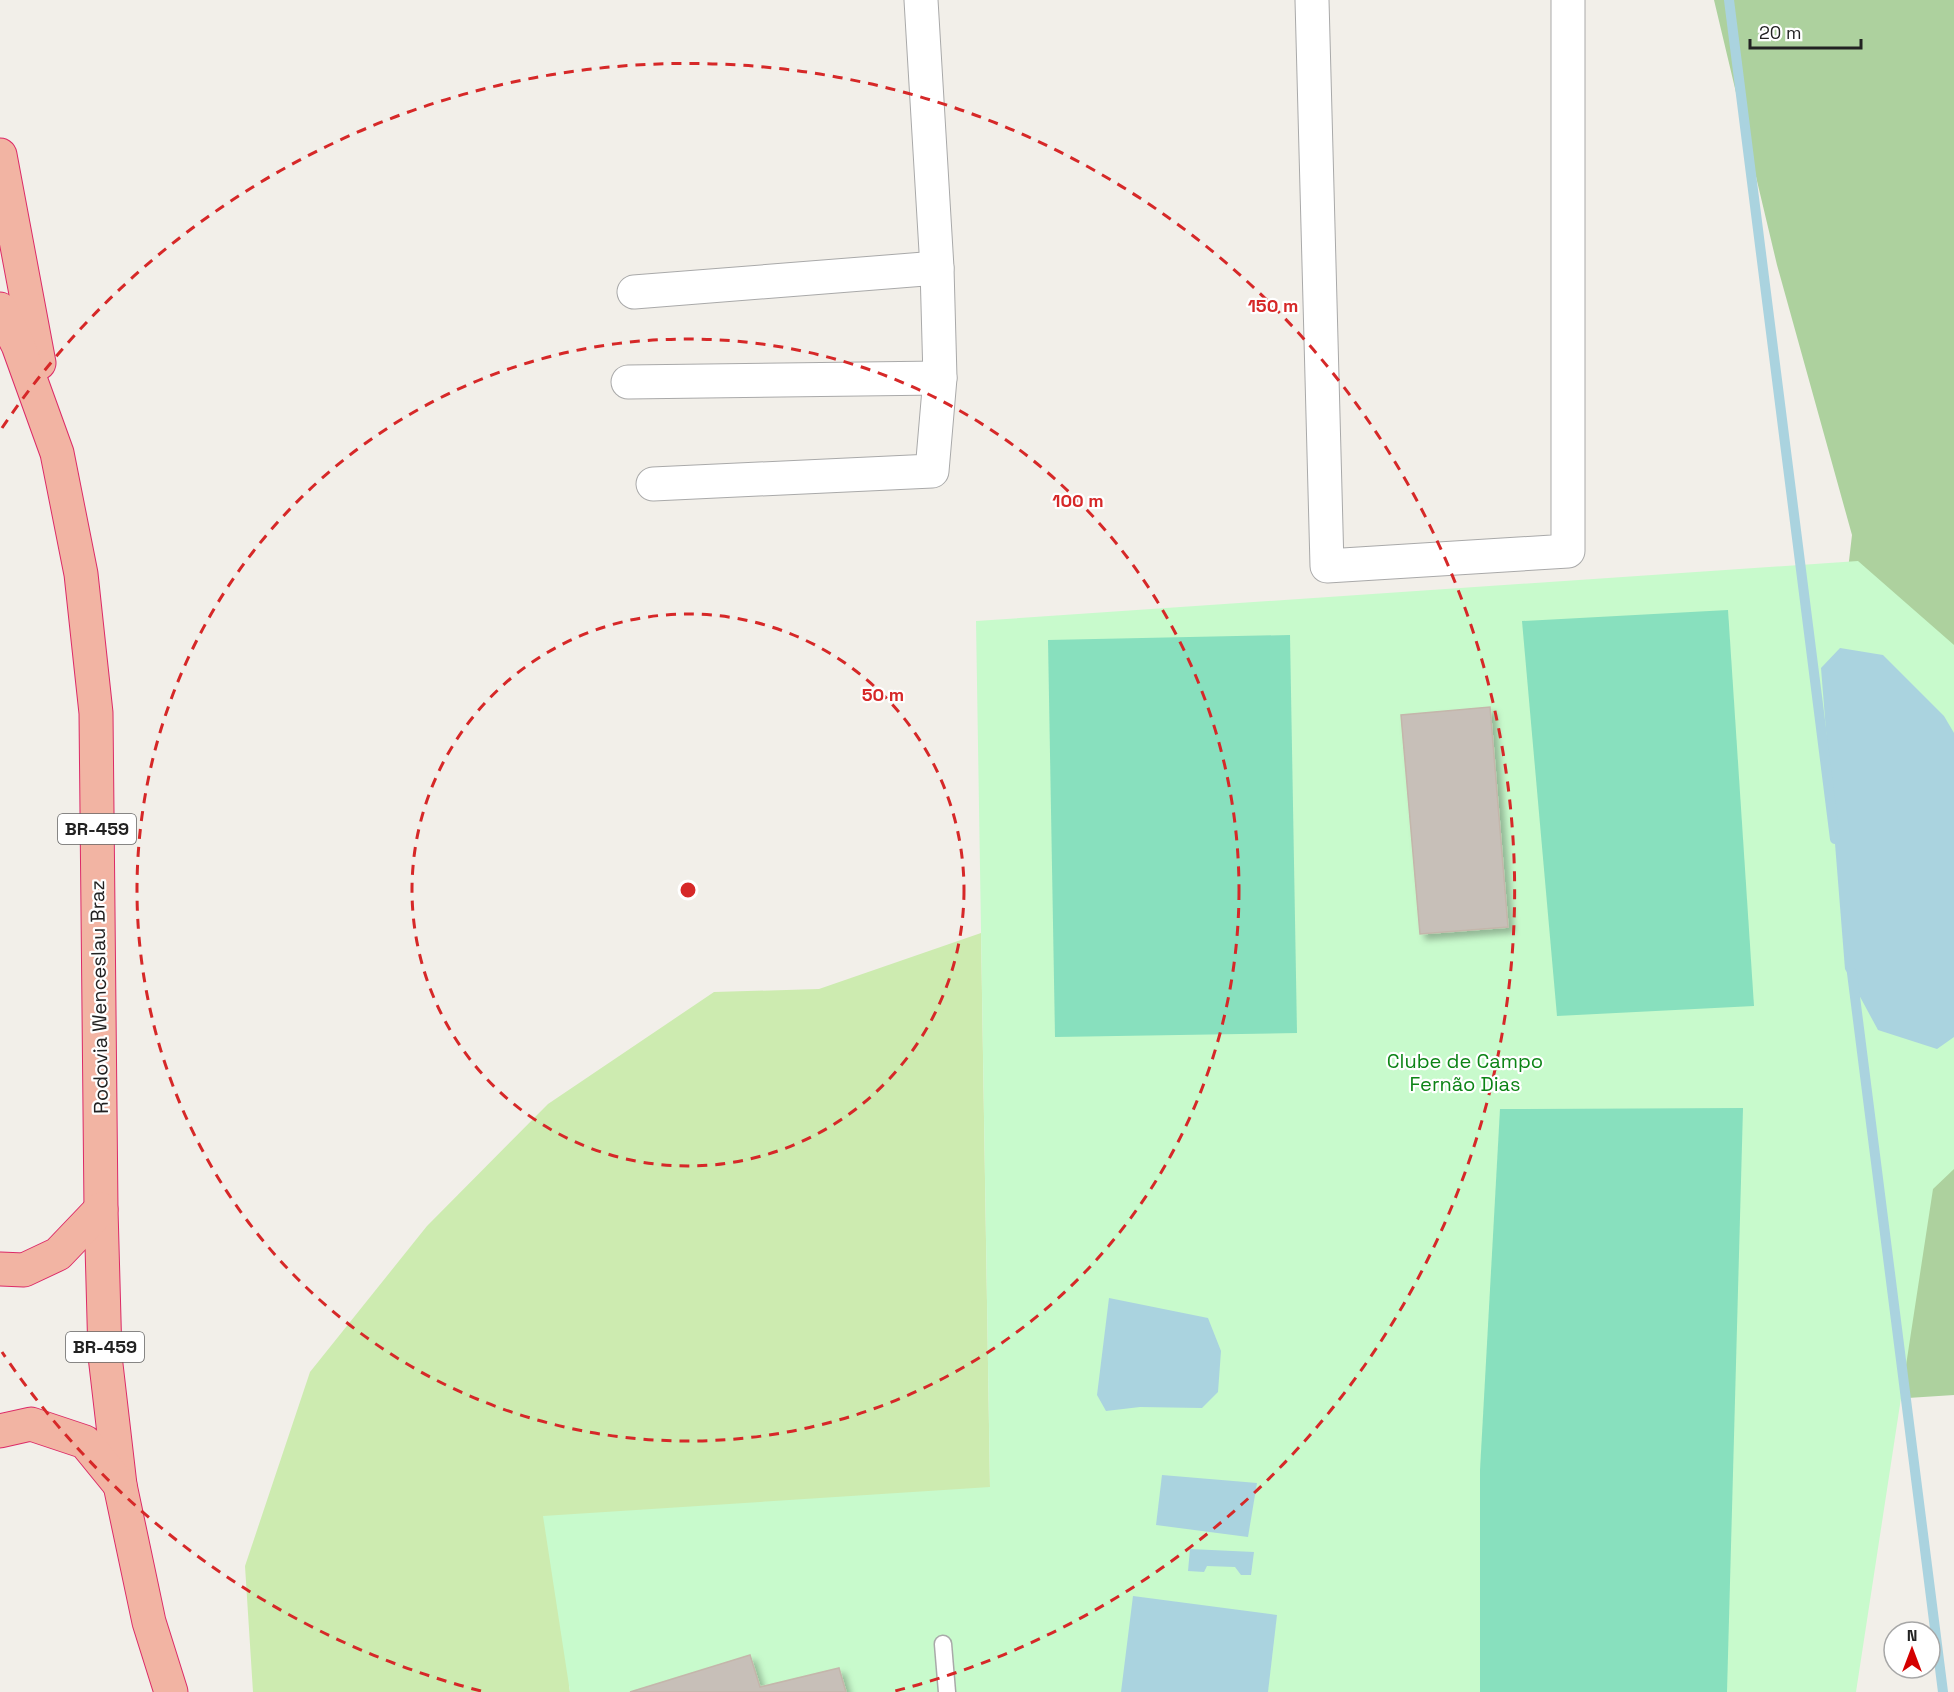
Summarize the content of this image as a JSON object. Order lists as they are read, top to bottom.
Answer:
{
  "streets": {
    "highway": ["BR-459", "Rodovia Wenceslau Braz"]
  },
  "parks": ["Clube de Campo Fernão Dias"],
  "scale_bar": "20 m",
  "north": "top",
  "rings": ["150 m", "100 m", "50 m"]
}
